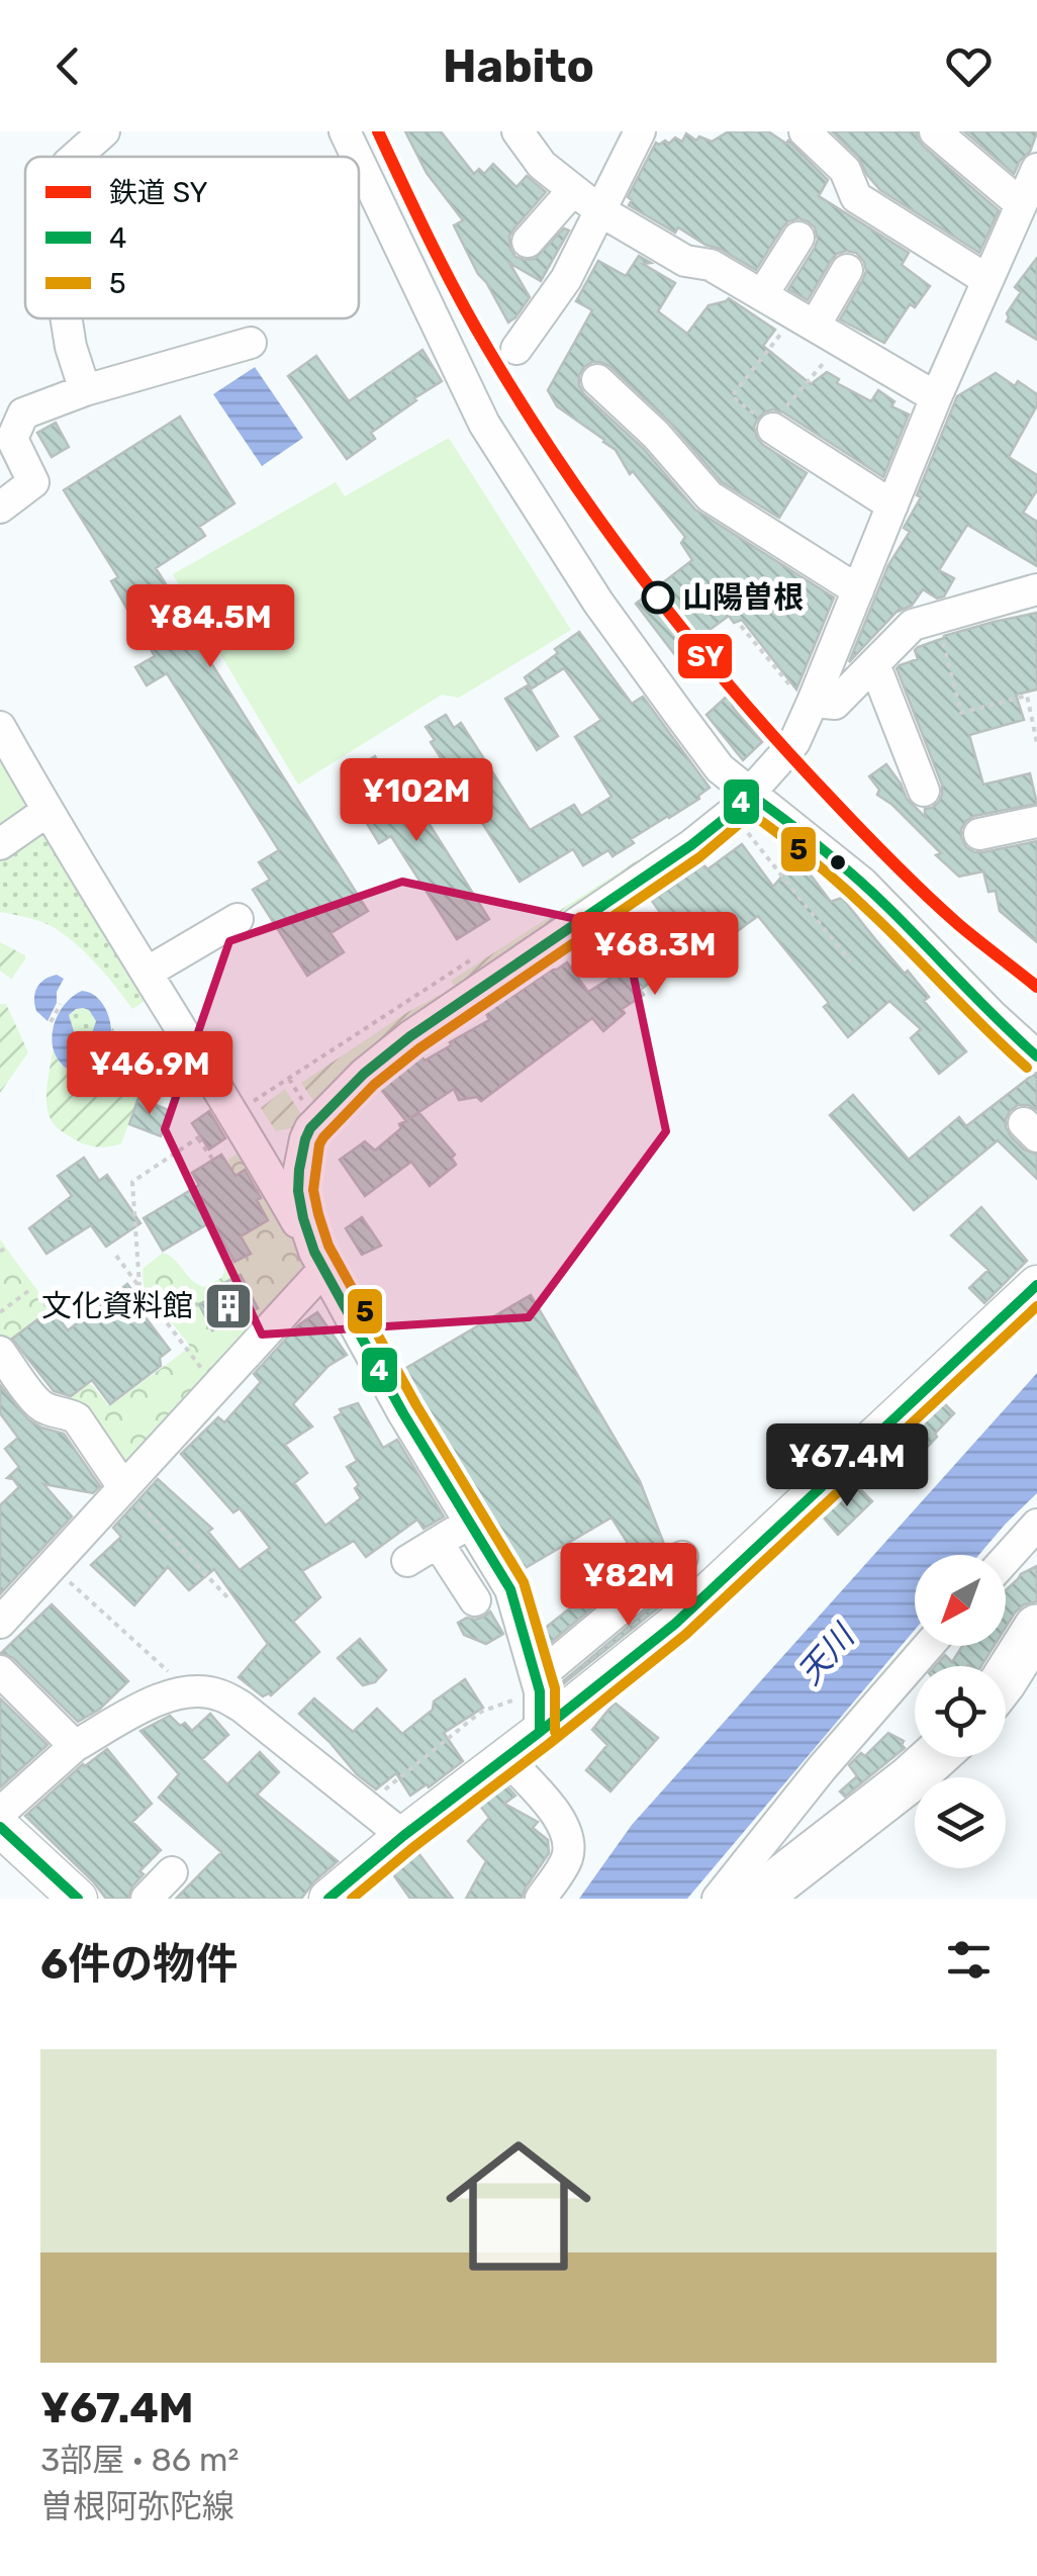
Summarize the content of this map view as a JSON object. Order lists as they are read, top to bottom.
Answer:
{
  "water": ["天川"],
  "places": {
    "other": ["山陽曽根"],
    "building": ["文化資料館"]
  },
  "lines": ["rail line SY", "transit line 4", "transit line 5"],
  "legend": ["鉄道 SY", "4", "5"],
  "north": "bottom left",
  "page": {
    "header": "Habito",
    "price": [
      "¥84.5M",
      "¥102M",
      "¥68.3M",
      "¥46.9M",
      "¥67.4M",
      "¥82M"
    ],
    "heading": "6件の物件",
    "list": [
      {
        "name": "¥67.4M",
        "note": "3部屋 · 86 m² · 曽根阿弥陀線"
      }
    ]
  }
}
